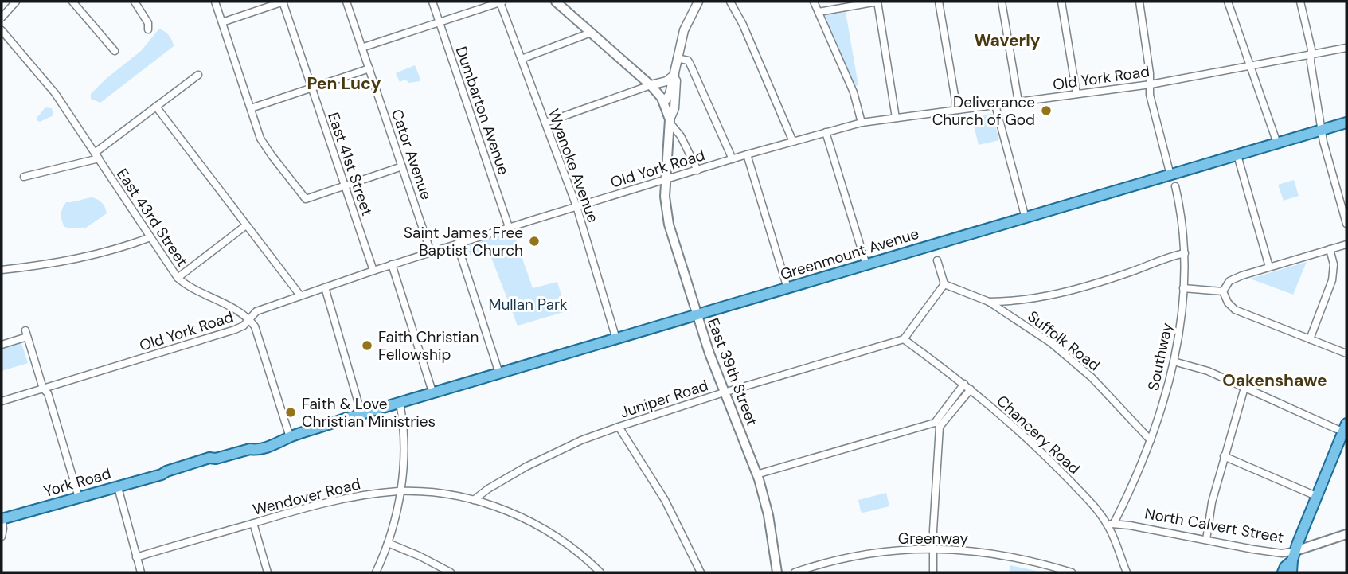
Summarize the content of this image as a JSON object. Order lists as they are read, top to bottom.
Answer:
{
  "streets": {
    "main road": [
      "Greenmount Avenue",
      "East 39th Street",
      "York Road",
      "North Calvert Street"
    ],
    "street": [
      "Old York Road",
      "Dumbarton Avenue",
      "Cator Avenue",
      "East 41st Street",
      "Wyanoke Avenue",
      "East 43rd Street",
      "Suffolk Road",
      "Southway",
      "Juniper Road",
      "Chancery Road",
      "Wendover Road",
      "Greenway"
    ]
  },
  "crossings": [
    ["Old York Road", "Dumbarton Avenue"],
    ["Old York Road", "Cator Avenue"],
    ["Old York Road", "East 41st Street"],
    ["Old York Road", "Wyanoke Avenue"],
    ["Old York Road", "East 43rd Street"],
    ["Old York Road", "East 39th Street"],
    ["Wyanoke Avenue", "Greenmount Avenue"],
    ["Greenmount Avenue", "East 39th Street"],
    ["Greenmount Avenue", "York Road"],
    ["Suffolk Road", "Southway"],
    ["Southway", "Chancery Road"],
    ["Southway", "North Calvert Street"],
    ["East 39th Street", "Juniper Road"],
    ["Juniper Road", "Chancery Road"],
    ["Juniper Road", "Wendover Road"],
    ["Chancery Road", "North Calvert Street"]
  ],
  "districts": ["Waverly", "Pen Lucy", "Oakenshawe"],
  "parks": ["Mullan Park"],
  "places": [
    "Deliverance Church of God",
    "Saint James Free Baptist Church",
    "Faith Christian Fellowship",
    "Faith & Love Christian Ministries"
  ]
}
